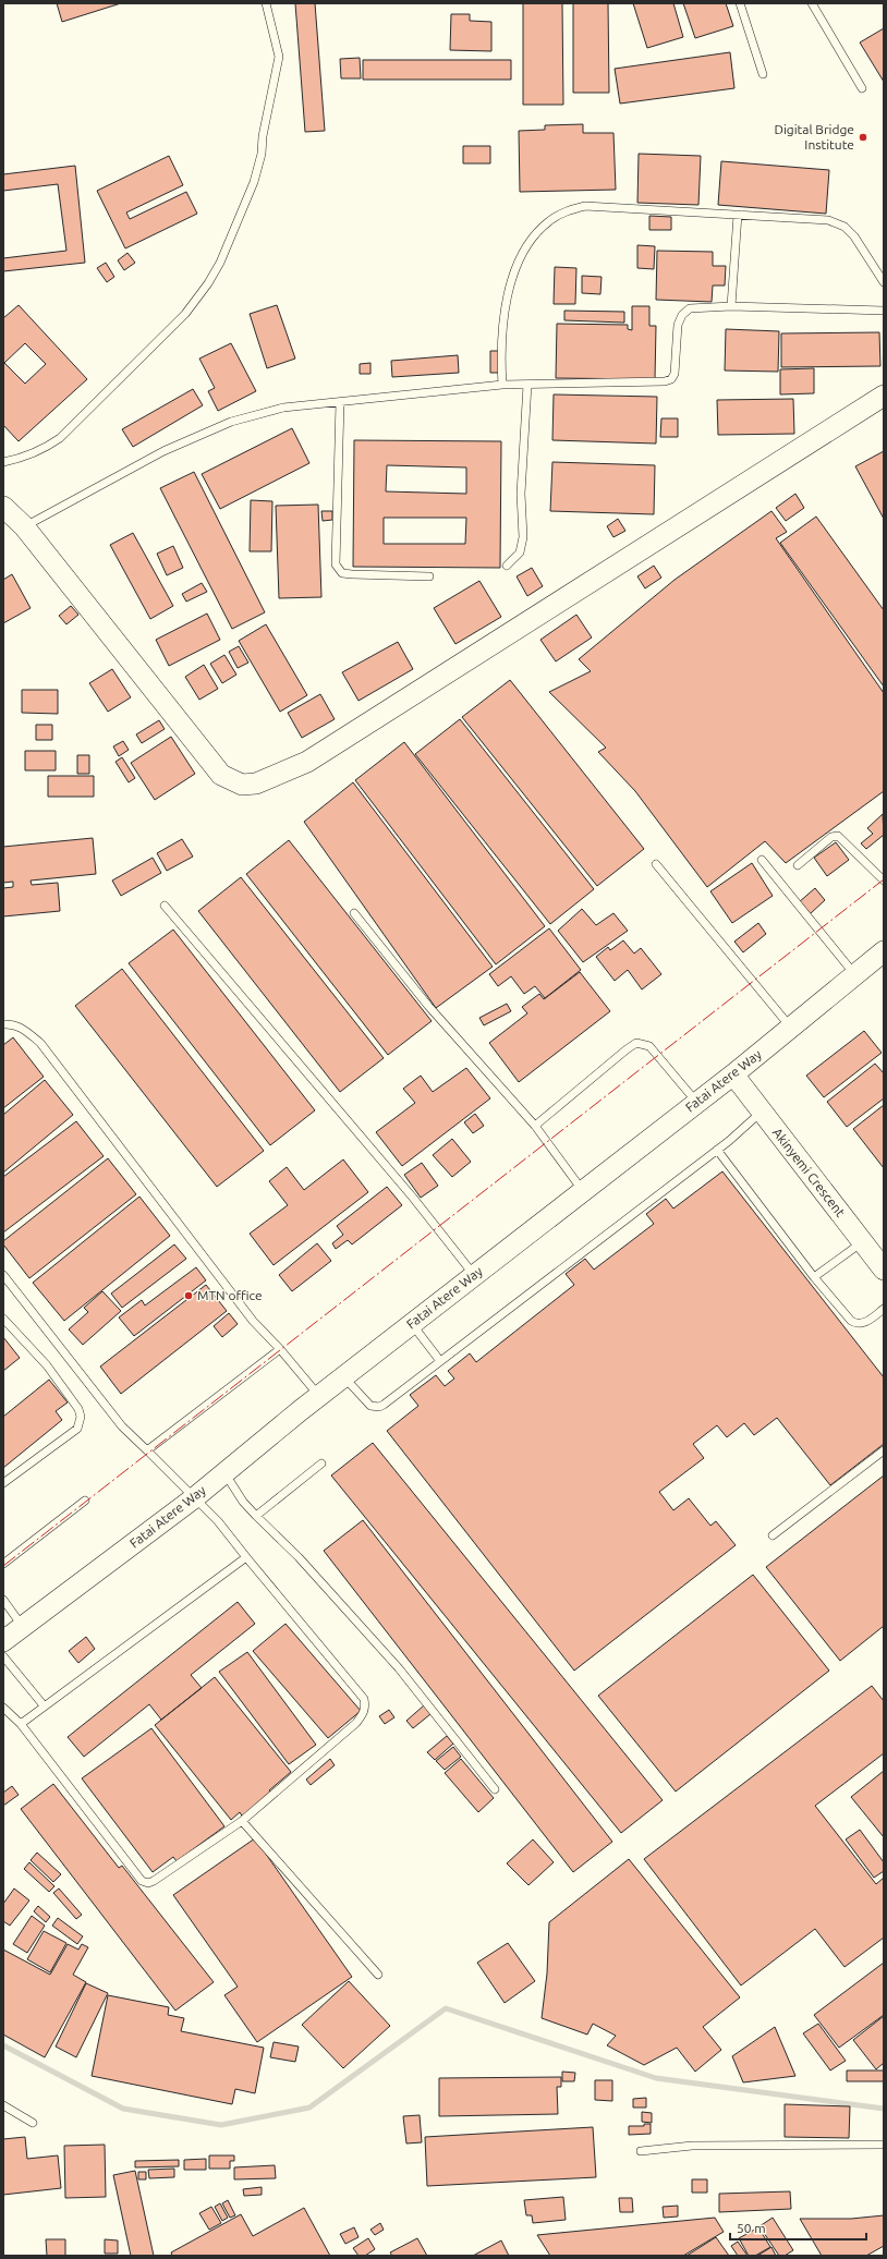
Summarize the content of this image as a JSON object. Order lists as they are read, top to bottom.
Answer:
{
  "streets": {
    "street": ["Fatai Atere Way", "Akinyemi Crescent"]
  },
  "crossings": [
    ["Fatai Atere Way", "Akinyemi Crescent"]
  ],
  "places": ["Digital Bridge Institute", "MTN office"],
  "scale_bar": "50 m"
}
